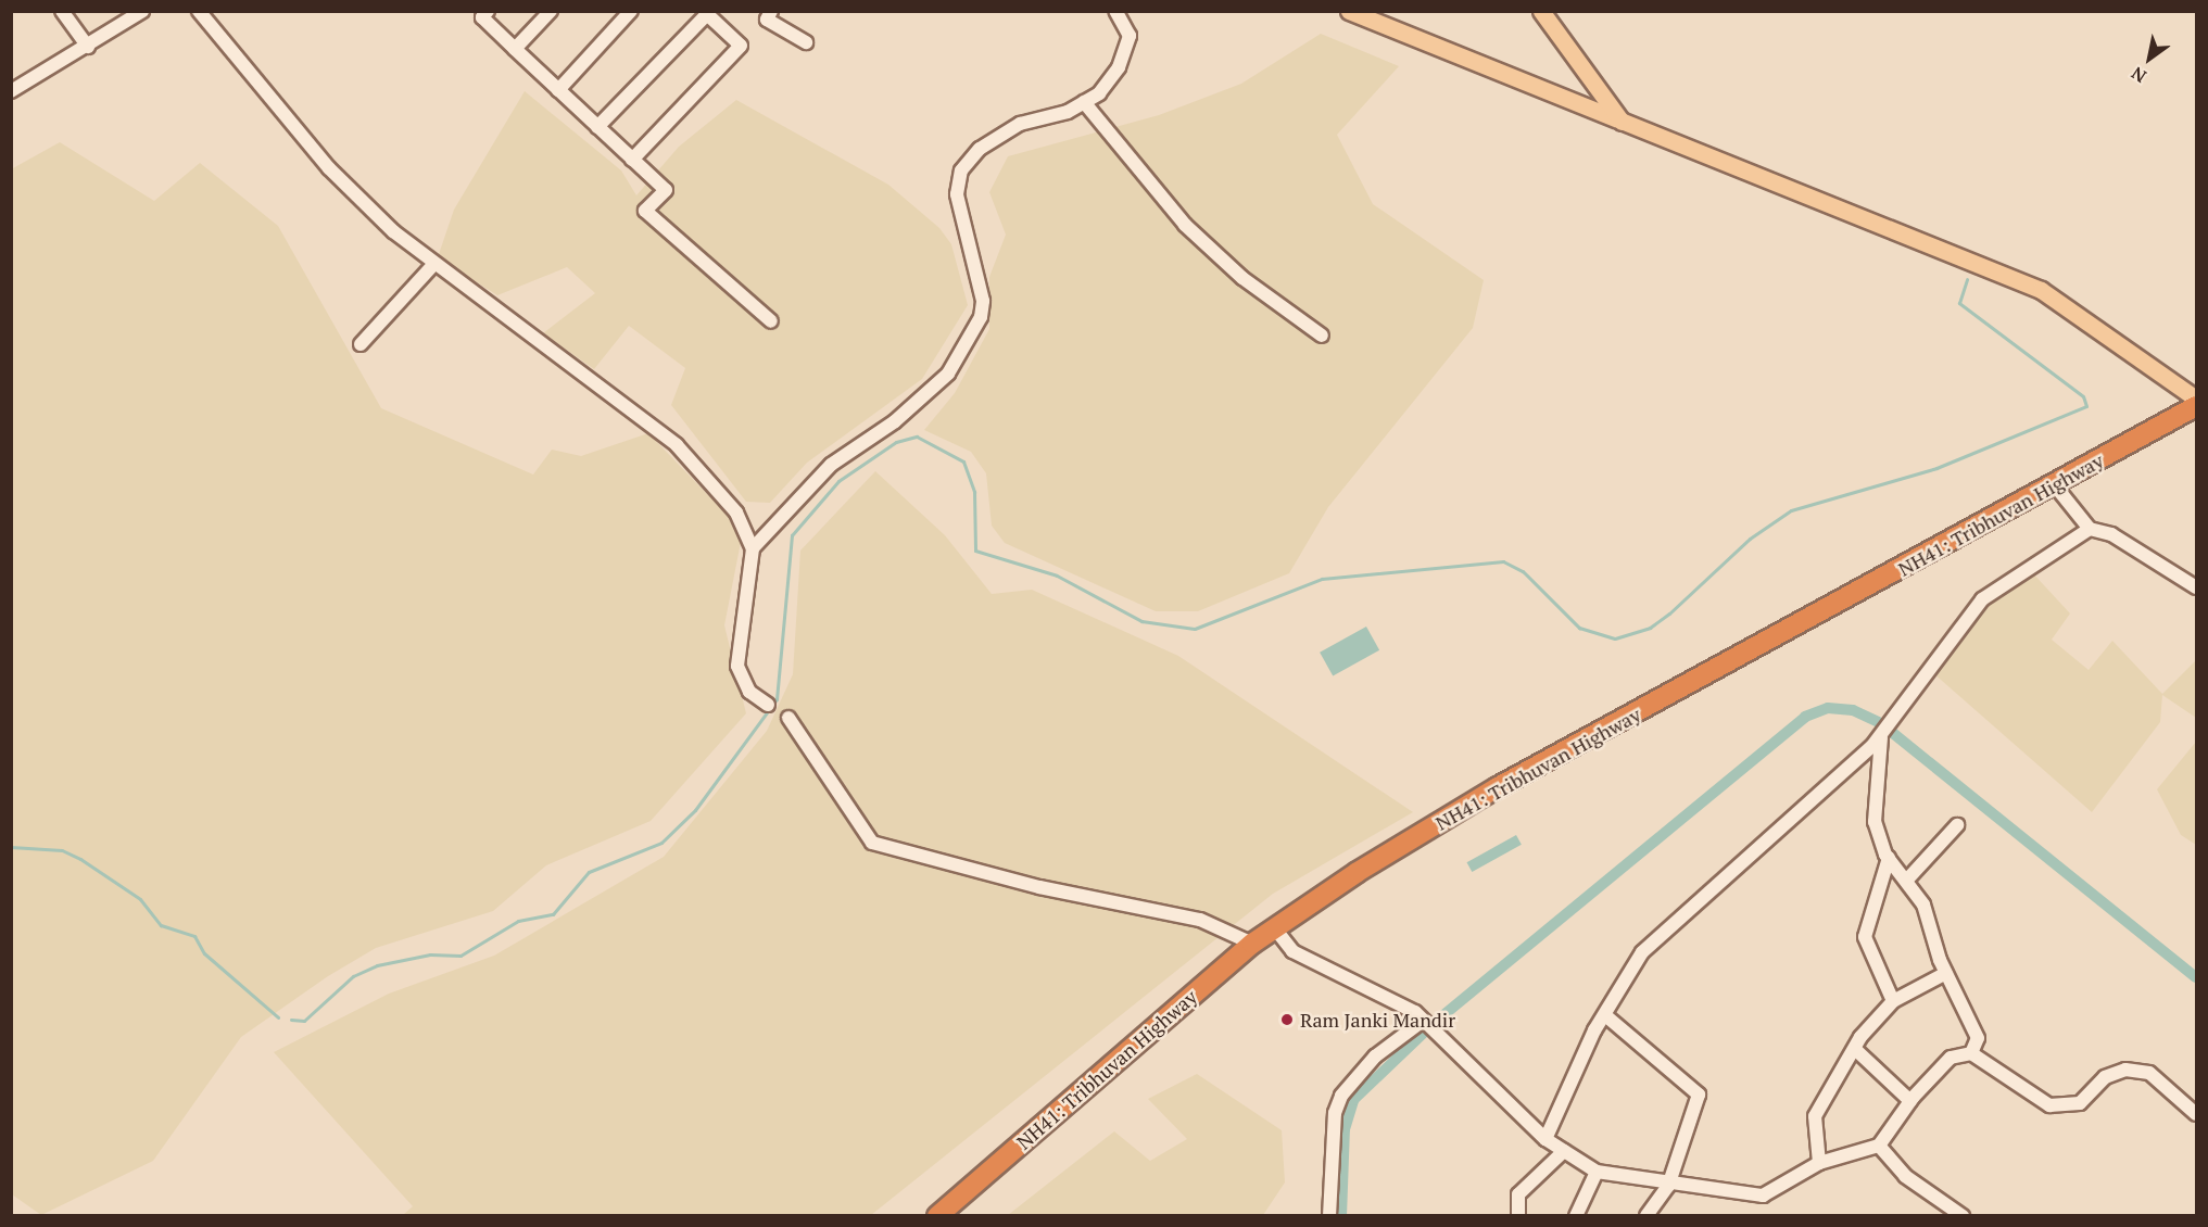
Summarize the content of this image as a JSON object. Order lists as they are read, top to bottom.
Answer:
{
  "streets": {
    "highway": ["NH41: Tribhuvan Highway"]
  },
  "places": ["Ram Janki Mandir"],
  "north": "bottom left"
}
